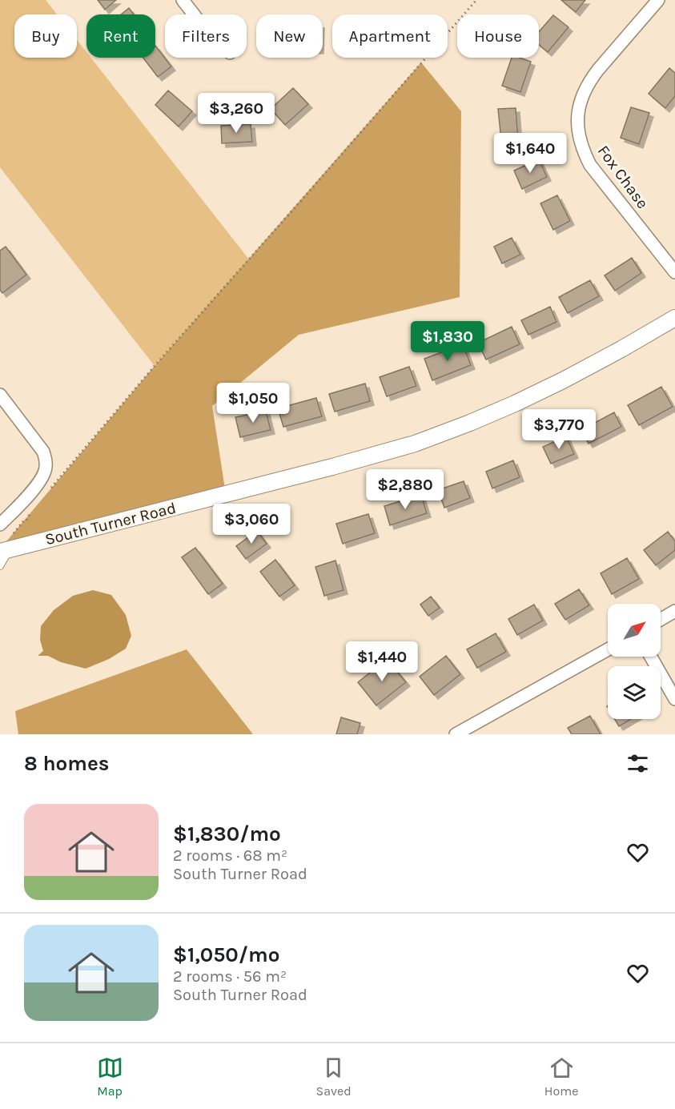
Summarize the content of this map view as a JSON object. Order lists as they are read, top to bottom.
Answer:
{
  "streets": {
    "street": ["Fox Chase", "South Turner Road"]
  },
  "north": "top right",
  "page": {
    "chip": [
      "Buy",
      "Rent",
      "Filters",
      "New",
      "Apartment",
      "House"
    ],
    "price": [
      "$3,260",
      "$1,640",
      "$1,830",
      "$1,050",
      "$3,770",
      "$2,880",
      "$3,060",
      "$1,440"
    ],
    "heading": "8 homes",
    "list": [
      {
        "name": "$1,830/mo",
        "note": "2 rooms · 68 m² · South Turner Road"
      },
      {
        "name": "$1,050/mo",
        "note": "2 rooms · 56 m² · South Turner Road"
      }
    ],
    "tabs": ["Map", "Saved", "Home"]
  }
}
